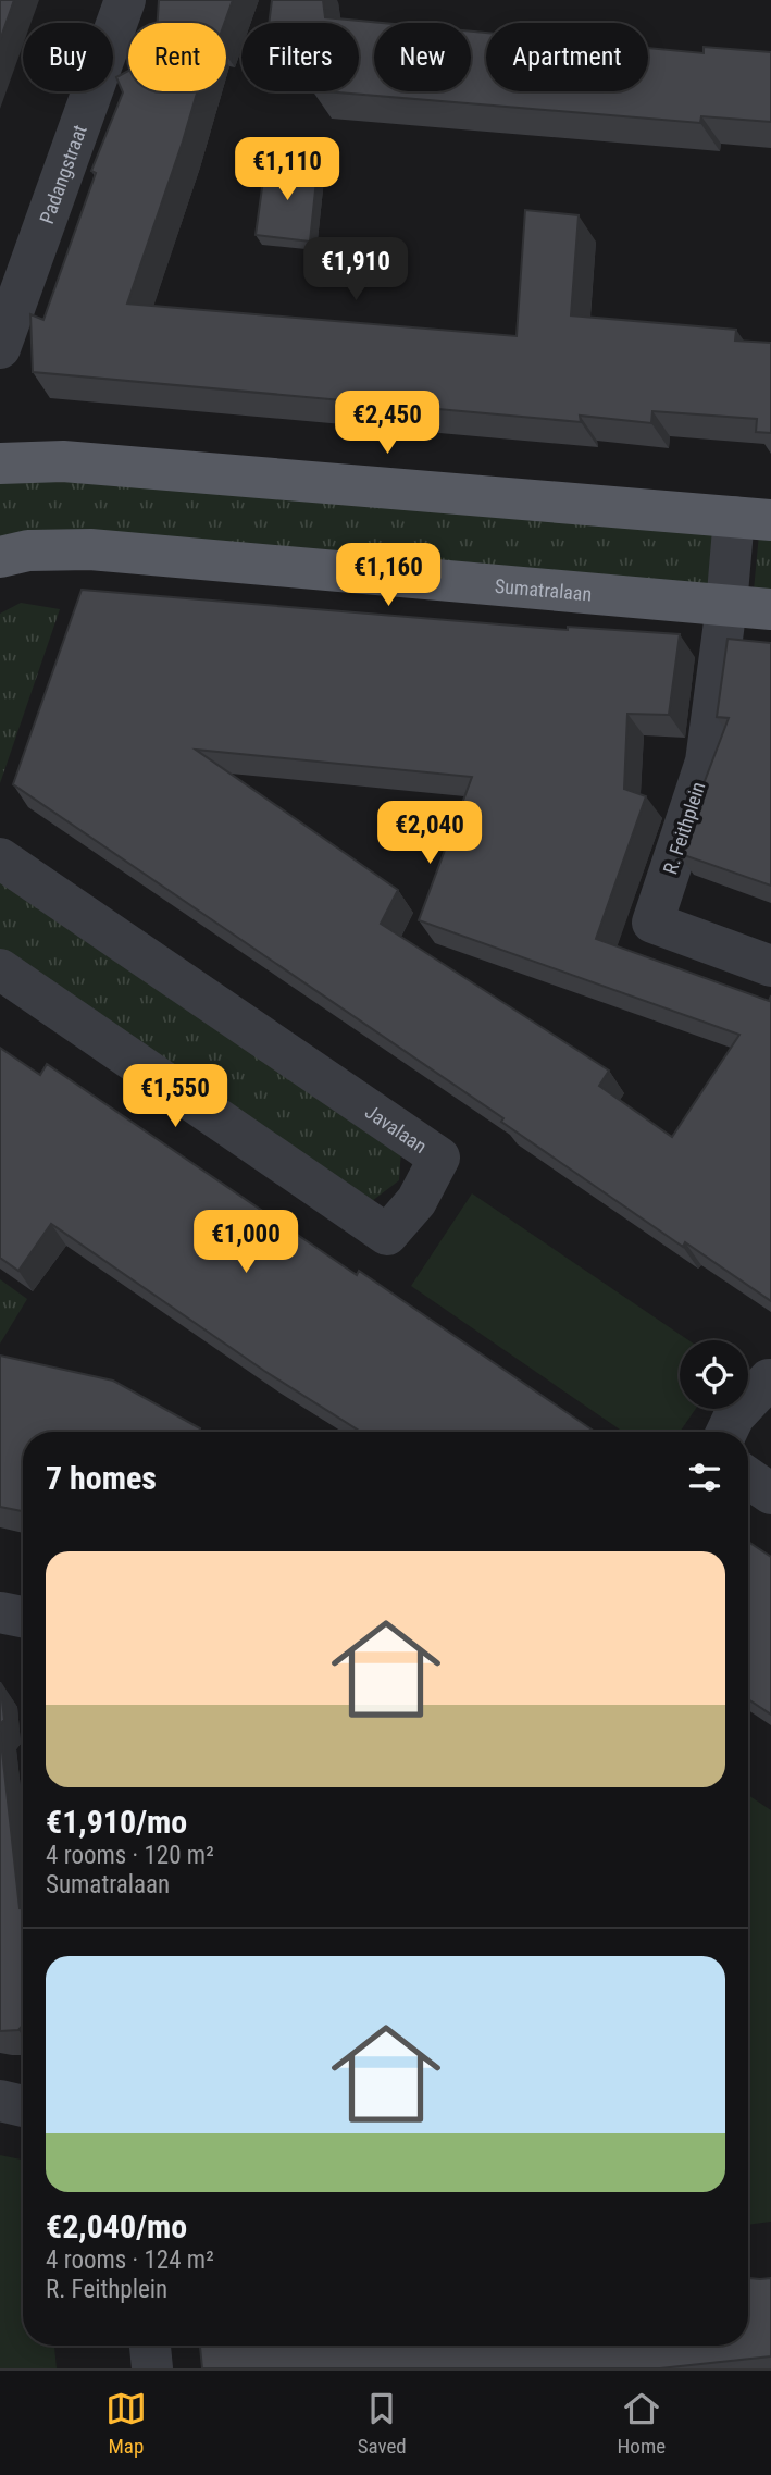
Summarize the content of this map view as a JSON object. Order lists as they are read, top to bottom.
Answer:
{
  "streets": {
    "main road": ["Sumatralaan"],
    "street": ["Padangstraat", "R. Feithplein", "Javalaan"]
  },
  "crossings": [
    ["Sumatralaan", "R. Feithplein"]
  ],
  "page": {
    "chip": [
      "Buy",
      "Rent",
      "Filters",
      "New",
      "Apartment"
    ],
    "price": [
      "€1,110",
      "€1,910",
      "€2,450",
      "€1,160",
      "€2,040",
      "€1,550",
      "€1,000"
    ],
    "heading": "7 homes",
    "list": [
      {
        "name": "€1,910/mo",
        "note": "4 rooms · 120 m² · Sumatralaan"
      },
      {
        "name": "€2,040/mo",
        "note": "4 rooms · 124 m² · R. Feithplein"
      }
    ],
    "tabs": ["Map", "Saved", "Home"]
  }
}
